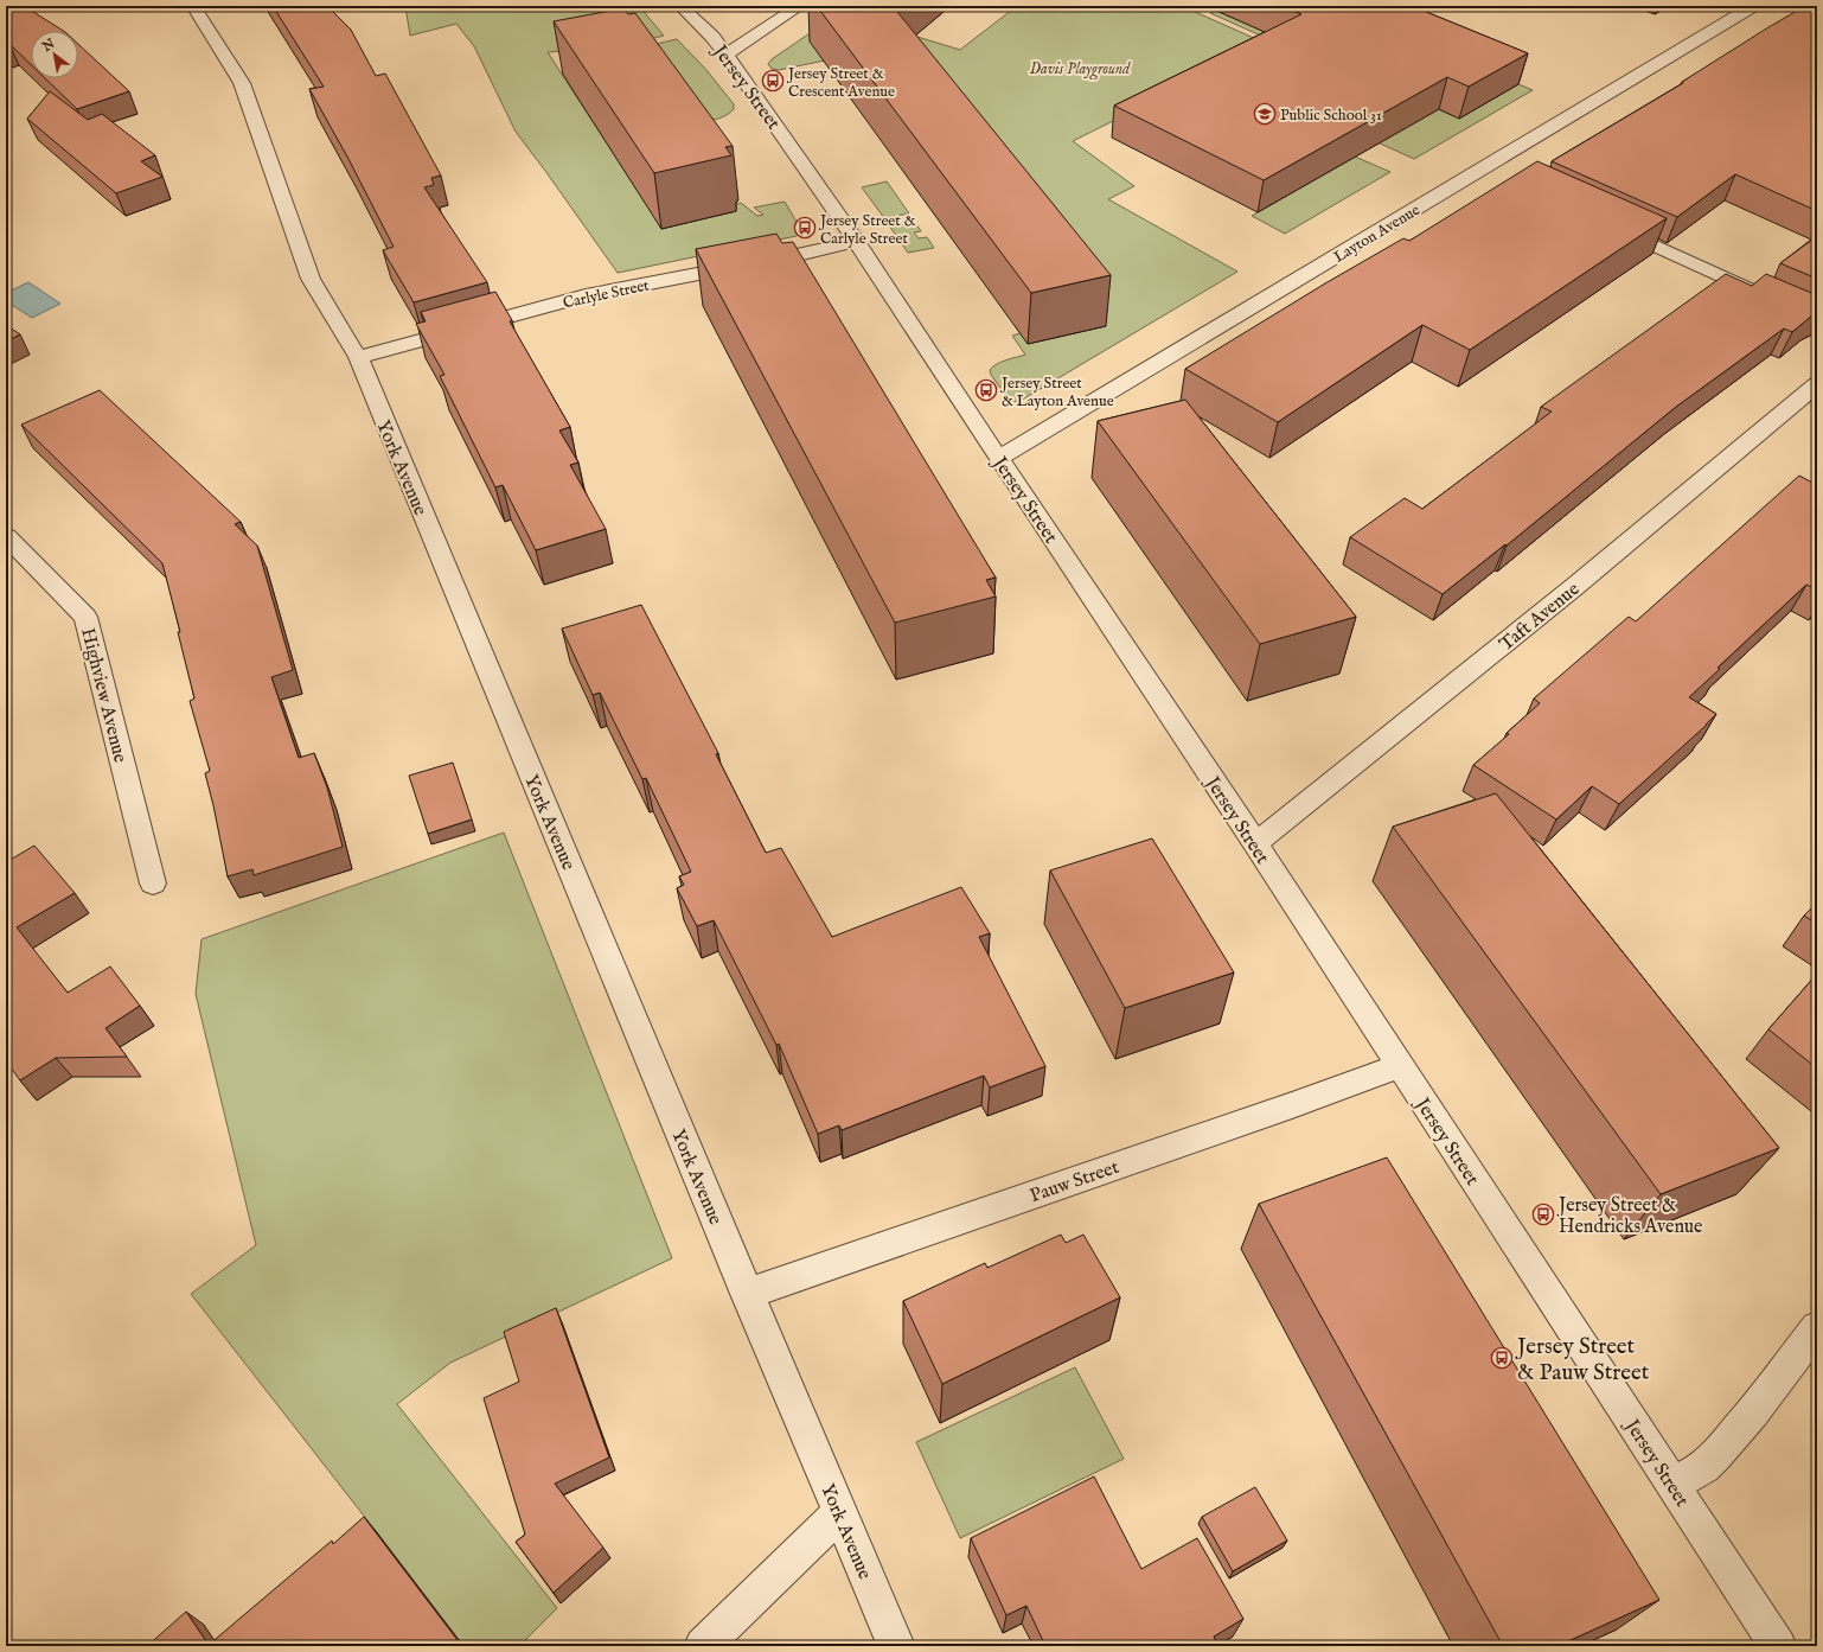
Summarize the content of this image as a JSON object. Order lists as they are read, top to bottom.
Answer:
{
  "streets": {
    "street": [
      "Jersey Street",
      "Layton Avenue",
      "Carlyle Street",
      "York Avenue",
      "Taft Avenue",
      "Highview Avenue",
      "Pauw Street"
    ]
  },
  "crossings": [
    ["Jersey Street", "Layton Avenue"],
    ["Jersey Street", "Carlyle Street"],
    ["Jersey Street", "Taft Avenue"],
    ["Jersey Street", "Pauw Street"],
    ["Carlyle Street", "York Avenue"],
    ["York Avenue", "Pauw Street"]
  ],
  "parks": ["Davis Playground"],
  "places": {
    "bus stop": [
      "Jersey Street & Crescent Avenue",
      "Jersey Street & Carlyle Street",
      "Jersey Street & Layton Avenue",
      "Jersey Street & Hendricks Avenue",
      "Jersey Street & Pauw Street"
    ],
    "school or university": ["Public School 31"]
  },
  "north": "top left"
}
